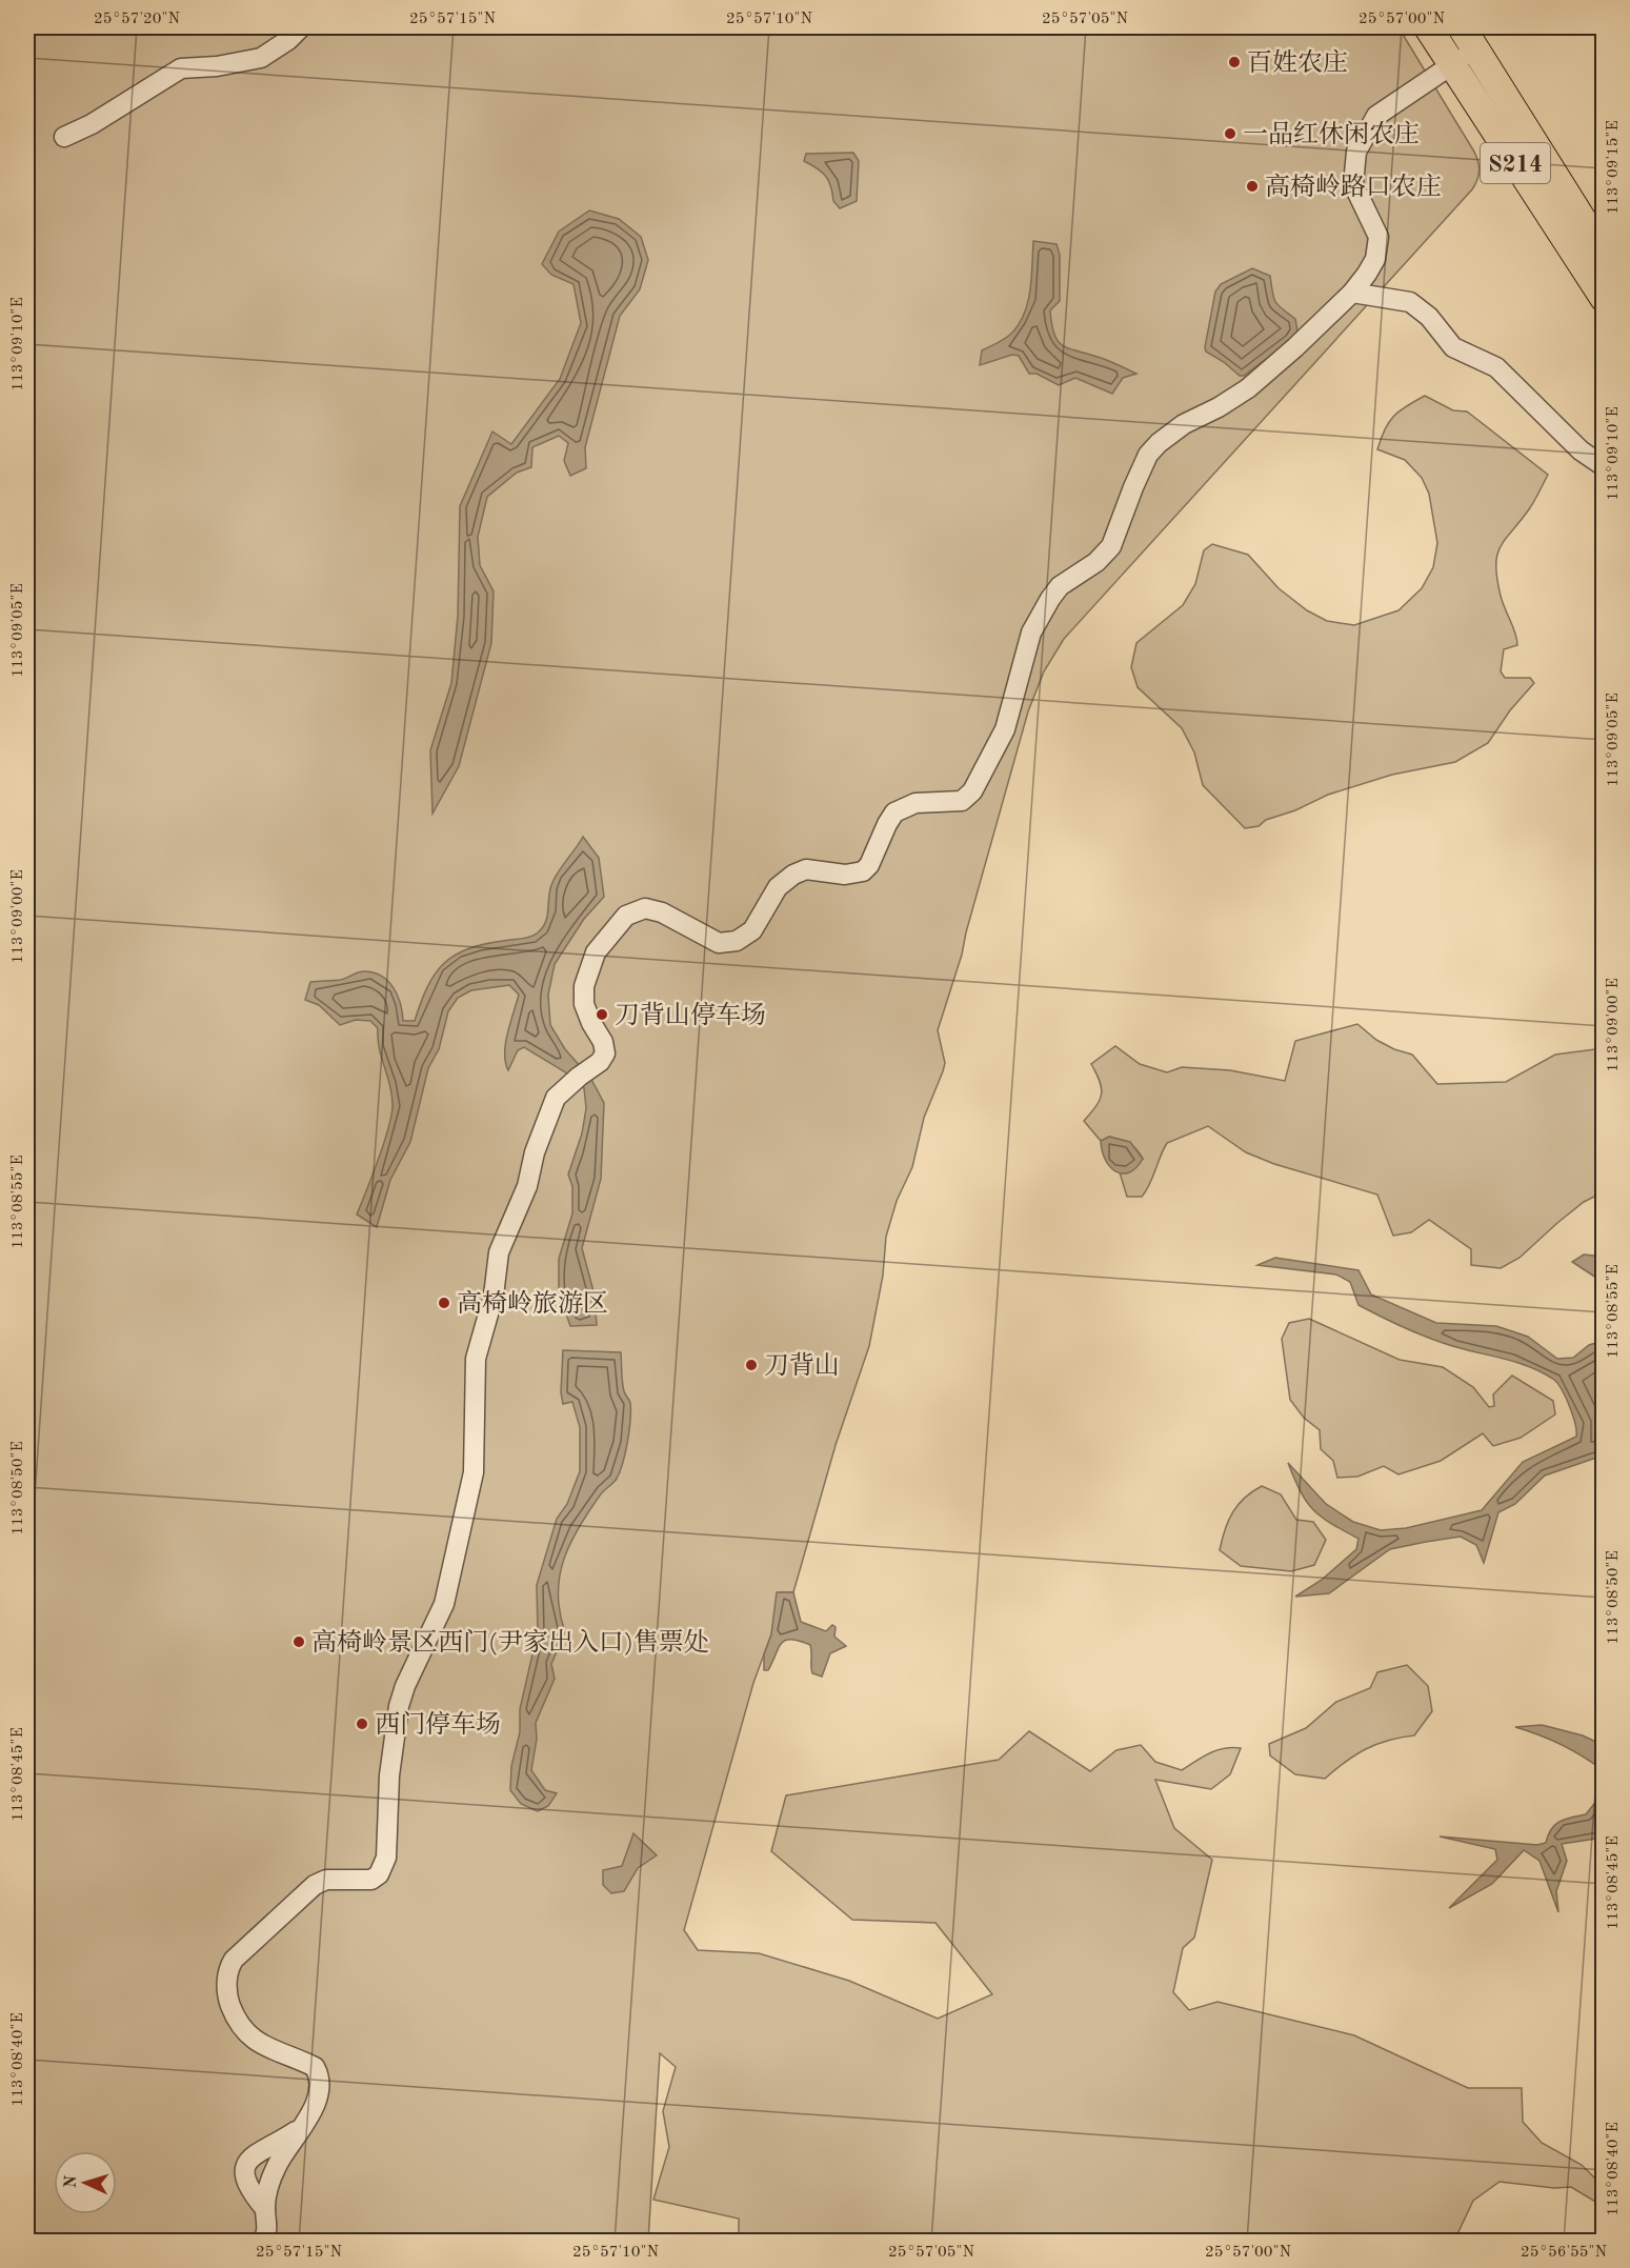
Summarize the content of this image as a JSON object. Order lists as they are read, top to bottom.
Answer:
{
  "streets": {
    "highway": ["S214"]
  },
  "places": [
    "百姓农庄",
    "一品红休闲农庄",
    "高椅岭路口农庄",
    "刀背山停车场",
    "高椅岭旅游区",
    "刀背山",
    "高椅岭景区西门(尹家出入口)售票处",
    "西门停车场"
  ],
  "north": "left",
  "coordinates": [
    "25°57'20\"N",
    "25°57'15\"N",
    "25°57'10\"N",
    "25°57'05\"N",
    "25°57'00\"N",
    "113°09'15\"E",
    "113°09'10\"E",
    "113°09'05\"E",
    "113°09'00\"E",
    "113°08'55\"E",
    "113°08'50\"E",
    "113°08'45\"E",
    "113°08'40\"E",
    "25°56'55\"N"
  ]
}
